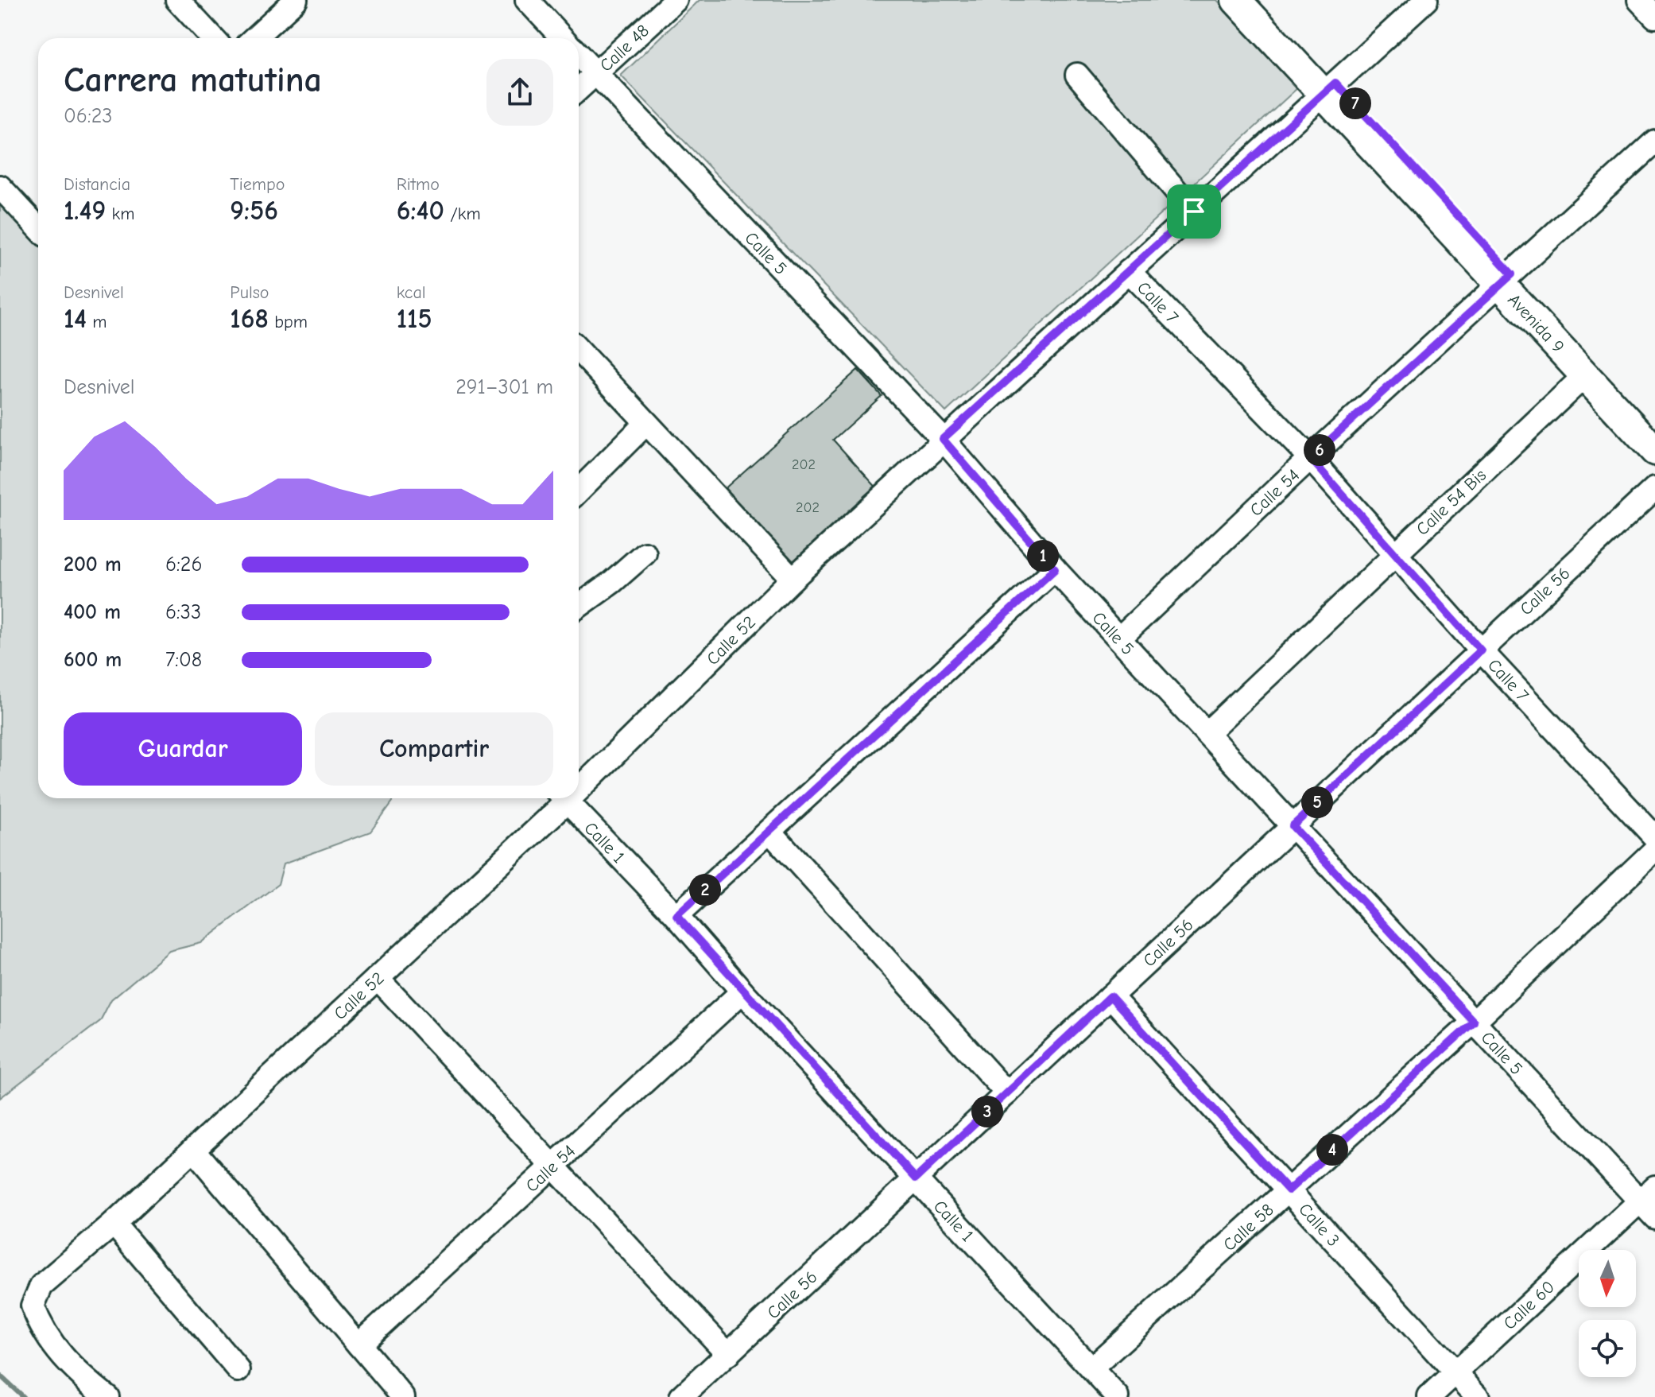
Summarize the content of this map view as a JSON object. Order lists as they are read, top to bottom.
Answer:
{
  "streets": {
    "main road": ["Avenida 9"],
    "street": [
      "Calle 48",
      "Calle 5",
      "Calle 7",
      "Calle 54",
      "Calle 54 Bis",
      "Calle 56",
      "Calle 52",
      "Calle 1",
      "Calle 3",
      "Calle 58",
      "Calle 60"
    ]
  },
  "crossings": [
    ["Calle 48", "Calle 5"],
    ["Calle 5", "Calle 54"],
    ["Calle 5", "Calle 54 Bis"],
    ["Calle 5", "Calle 56"],
    ["Calle 5", "Calle 52"],
    ["Calle 5", "Calle 58"],
    ["Calle 5", "Calle 60"],
    ["Calle 7", "Calle 54"],
    ["Calle 7", "Calle 54 Bis"],
    ["Calle 7", "Calle 56"],
    ["Calle 7", "Calle 52"],
    ["Avenida 9", "Calle 54"],
    ["Avenida 9", "Calle 54 Bis"],
    ["Avenida 9", "Calle 52"],
    ["Calle 54", "Calle 1"],
    ["Calle 56", "Calle 1"],
    ["Calle 56", "Calle 3"],
    ["Calle 1", "Calle 58"],
    ["Calle 3", "Calle 58"],
    ["Calle 3", "Calle 60"]
  ],
  "house_numbers": ["202", "202"],
  "north": "bottom",
  "page": {
    "heading": ["Carrera matutina", "06:23"],
    "pins": [
      "7",
      "6",
      "1",
      "5",
      "2",
      "3",
      "4"
    ],
    "stats": [
      ["Distancia", "1.49 km"],
      ["Tiempo", "9:56"],
      ["Ritmo", "6:40 /km"],
      ["Desnivel", "14 m"],
      ["Pulso", "168 bpm"],
      ["kcal", "115"]
    ],
    "chart": ["Desnivel", "291–301 m"],
    "list": [
      {
        "name": "200 m",
        "note": "6:26"
      },
      {
        "name": "400 m",
        "note": "6:33"
      },
      {
        "name": "600 m",
        "note": "7:08"
      }
    ],
    "buttons": ["Guardar", "Compartir"]
  }
}
